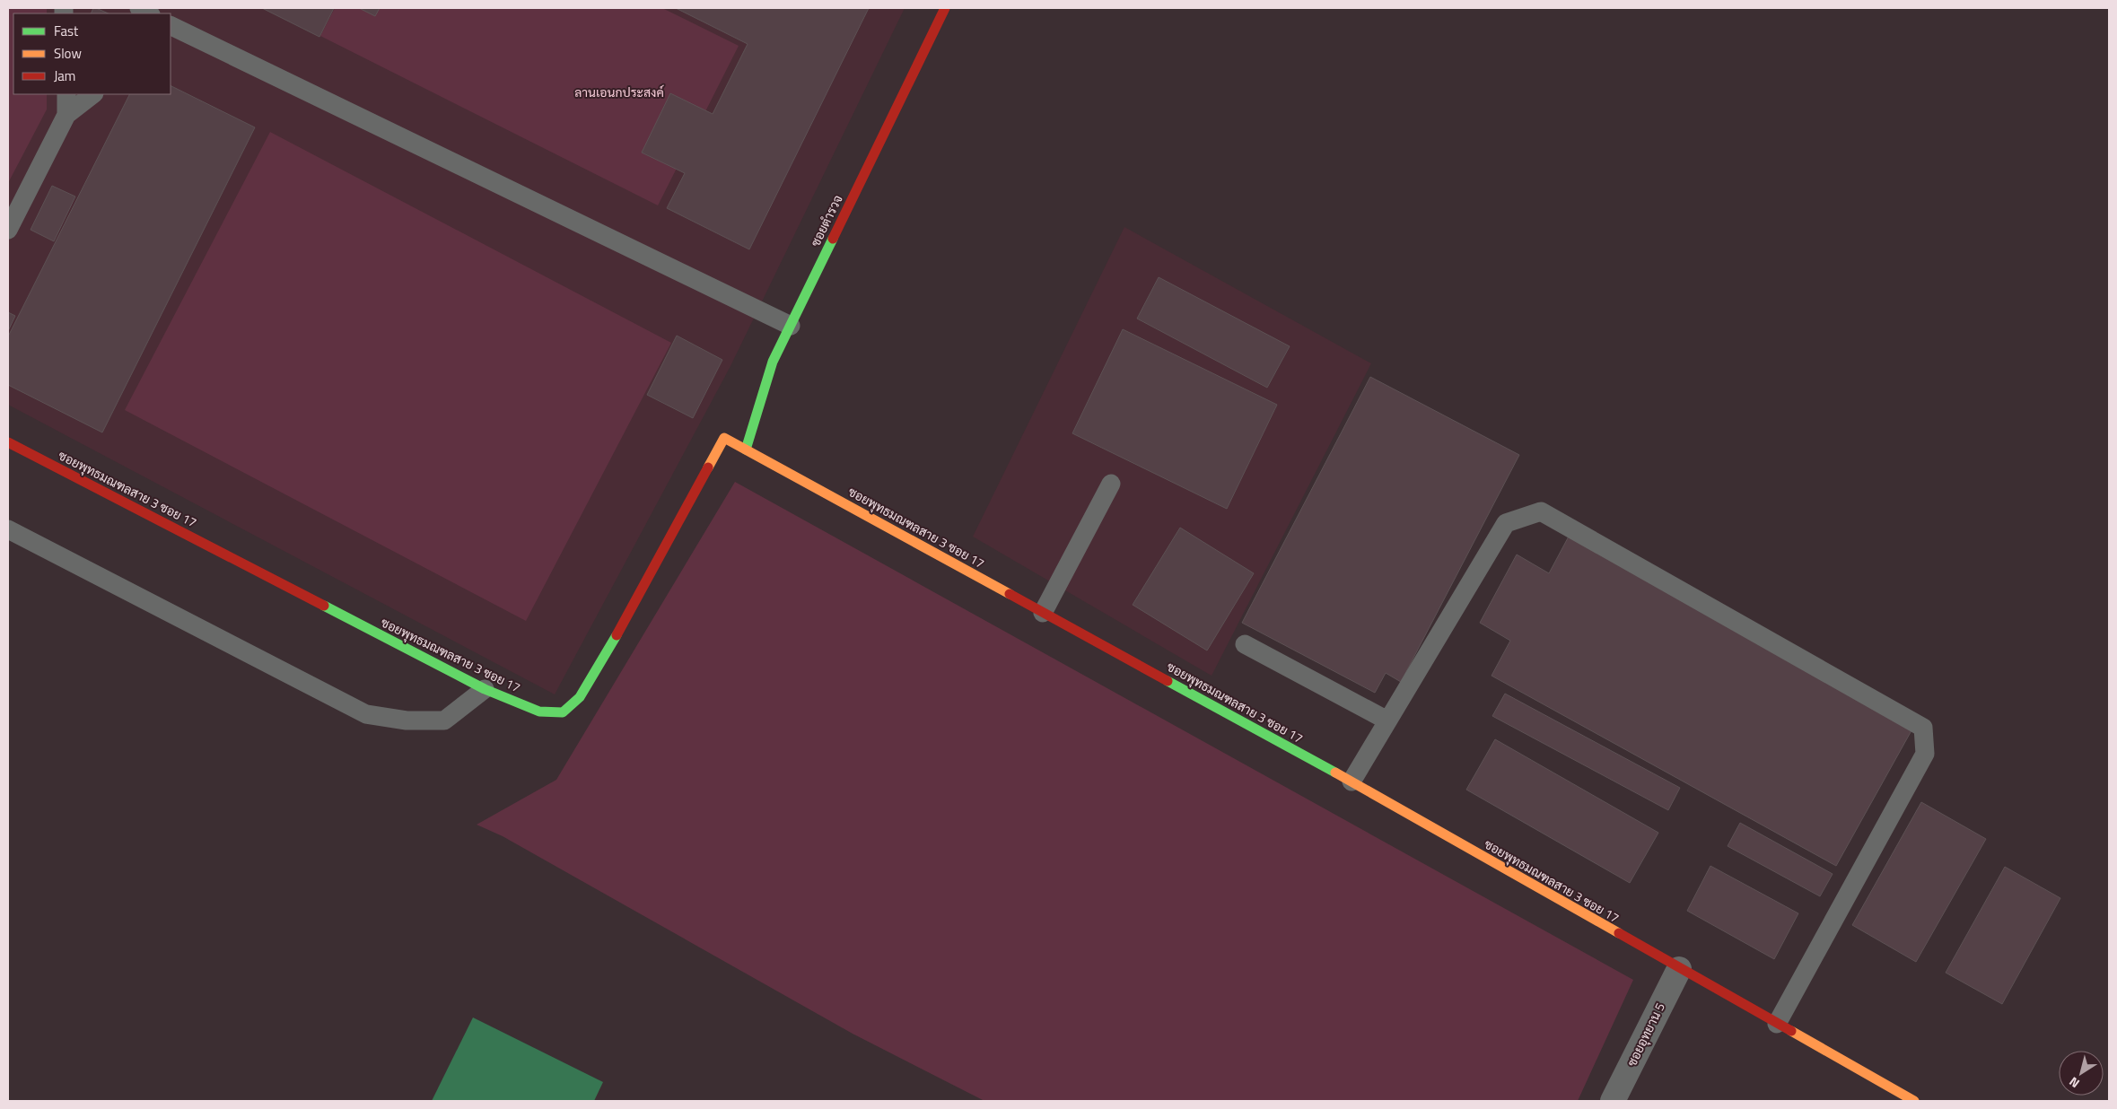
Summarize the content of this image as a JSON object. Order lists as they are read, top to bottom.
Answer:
{
  "streets": {
    "street": ["ซอยตำรวจ", "ซอยพุทธมณฑลสาย 3 ซอย 17", "ซอยอุทยาน 5"]
  },
  "crossings": [
    ["ซอยตำรวจ", "ซอยพุทธมณฑลสาย 3 ซอย 17"],
    ["ซอยพุทธมณฑลสาย 3 ซอย 17", "ซอยอุทยาน 5"]
  ],
  "parks": ["ลานเอนกประสงค์"],
  "legend": ["Fast", "Slow", "Jam"],
  "north": "bottom left"
}
